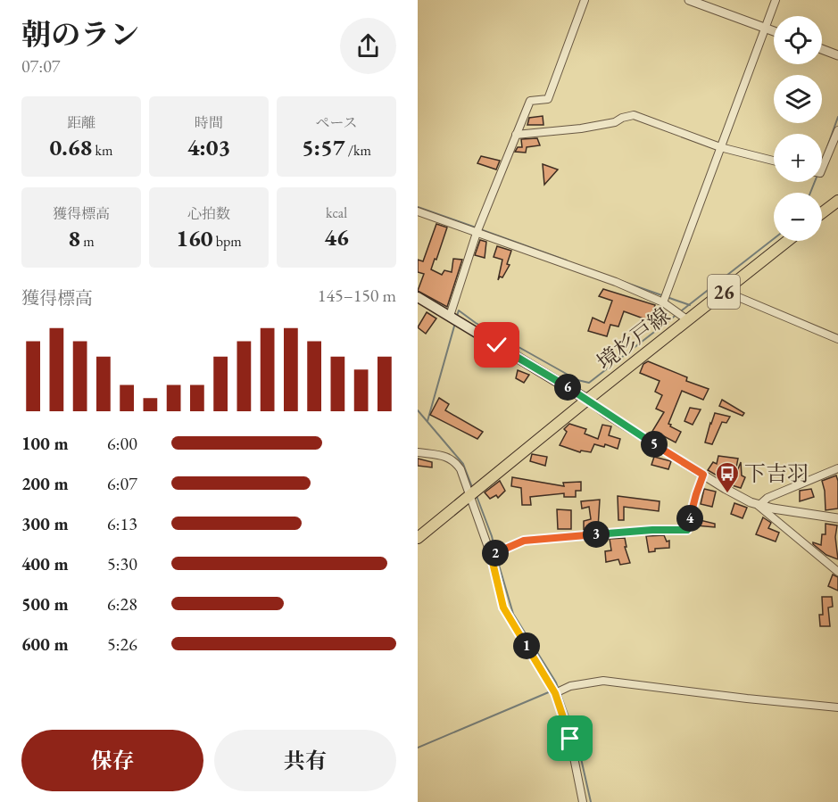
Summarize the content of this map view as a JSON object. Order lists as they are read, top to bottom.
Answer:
{
  "streets": {
    "main road": ["26", "境杉戸線"]
  },
  "places": {
    "bus stop": ["下吉羽"]
  },
  "page": {
    "heading": ["朝のラン", "07:07"],
    "map_buttons": ["+", "−"],
    "stats": [
      ["距離", "0.68 km"],
      ["時間", "4:03"],
      ["ペース", "5:57 /km"],
      ["獲得標高", "8 m"],
      ["心拍数", "160 bpm"],
      ["kcal", "46"]
    ],
    "chart": ["獲得標高", "145–150 m"],
    "pins": [
      "6",
      "5",
      "4",
      "3",
      "2",
      "1"
    ],
    "list": [
      {
        "name": "100 m",
        "note": "6:00"
      },
      {
        "name": "200 m",
        "note": "6:07"
      },
      {
        "name": "300 m",
        "note": "6:13"
      },
      {
        "name": "400 m",
        "note": "5:30"
      },
      {
        "name": "500 m",
        "note": "6:28"
      },
      {
        "name": "600 m",
        "note": "5:26"
      }
    ],
    "buttons": ["保存", "共有"]
  }
}
